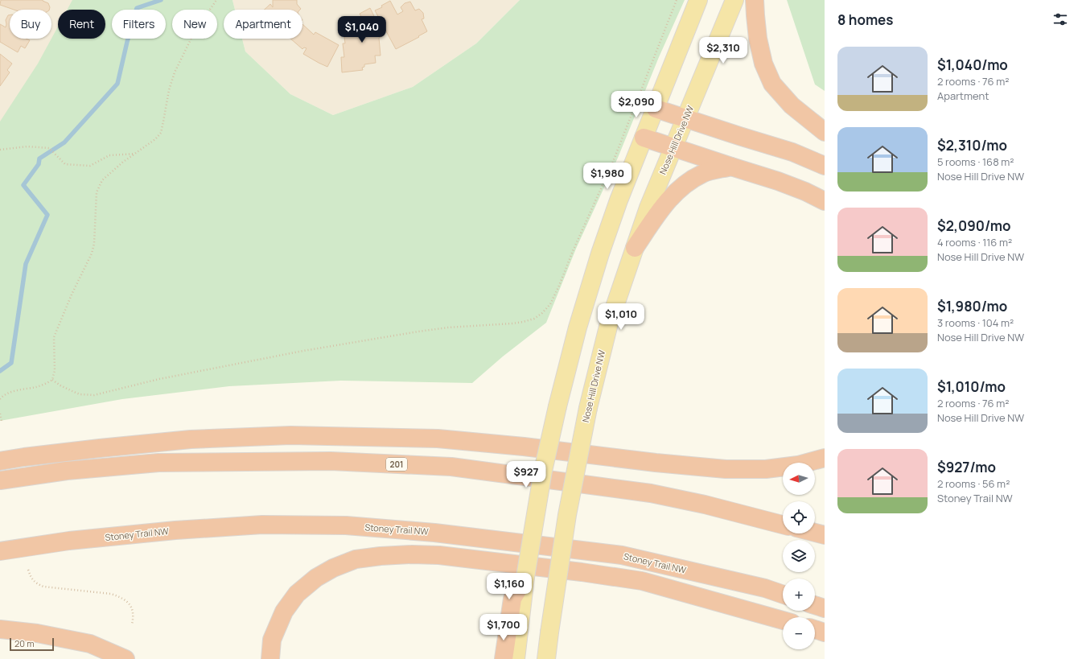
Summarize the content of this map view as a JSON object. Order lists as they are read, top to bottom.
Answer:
{
  "streets": {
    "highway": ["201", "Stoney Trail NW"],
    "main road": ["Nose Hill Drive NW"]
  },
  "scale_bar": "20 m",
  "north": "left",
  "page": {
    "heading": "8 homes",
    "chip": [
      "Buy",
      "Rent",
      "Filters",
      "New",
      "Apartment"
    ],
    "price": [
      "$1,040",
      "$2,310",
      "$2,090",
      "$1,980",
      "$1,010",
      "$927",
      "$1,160",
      "$1,700"
    ],
    "list": [
      {
        "name": "$1,040/mo",
        "note": "2 rooms · 76 m² · Apartment"
      },
      {
        "name": "$2,310/mo",
        "note": "5 rooms · 168 m² · Nose Hill Drive NW"
      },
      {
        "name": "$2,090/mo",
        "note": "4 rooms · 116 m² · Nose Hill Drive NW"
      },
      {
        "name": "$1,980/mo",
        "note": "3 rooms · 104 m² · Nose Hill Drive NW"
      },
      {
        "name": "$1,010/mo",
        "note": "2 rooms · 76 m² · Nose Hill Drive NW"
      },
      {
        "name": "$927/mo",
        "note": "2 rooms · 56 m² · Stoney Trail NW"
      }
    ],
    "map_buttons": ["+", "−"],
    "scale": "20 m"
  }
}
